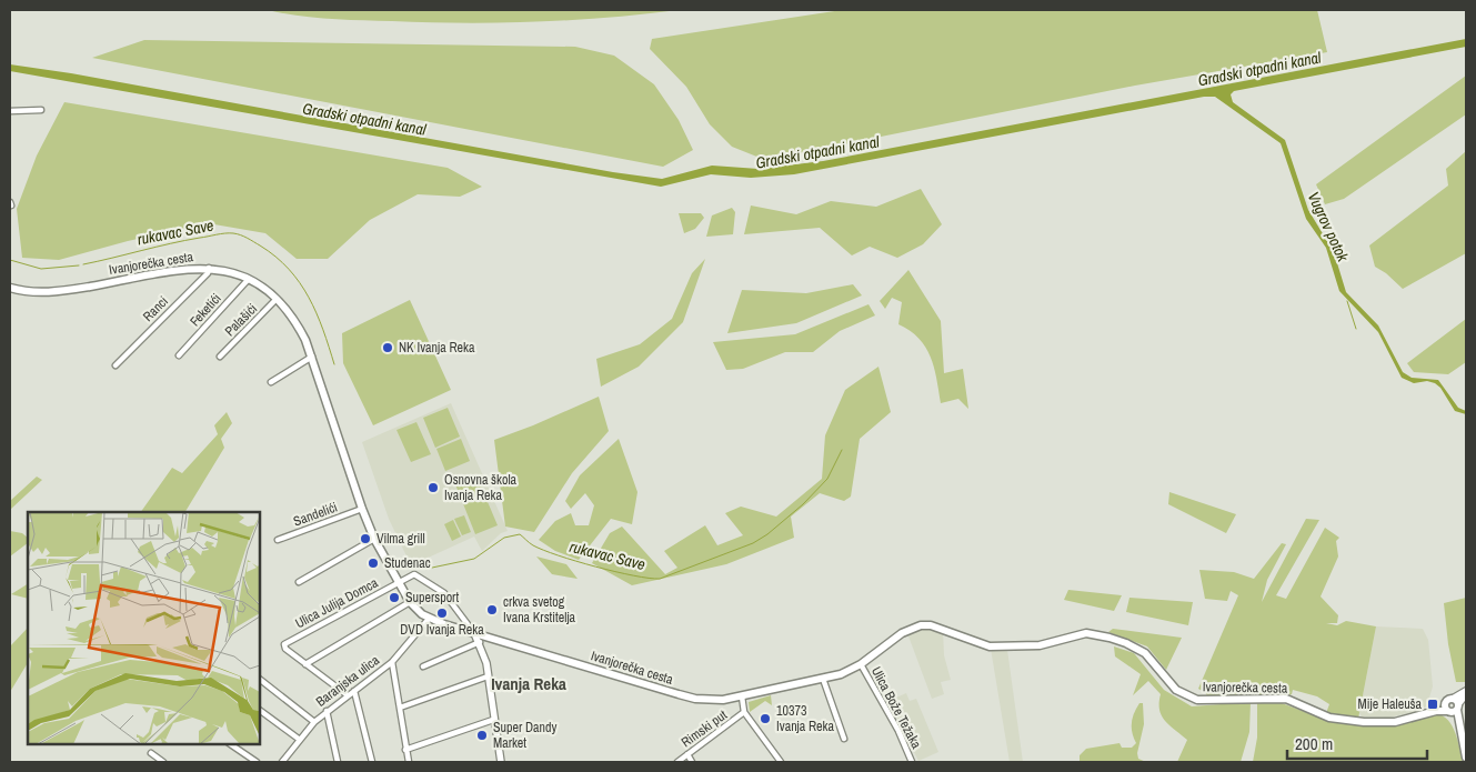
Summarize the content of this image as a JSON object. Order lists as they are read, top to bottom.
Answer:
{
  "streets": {
    "main road": ["Ivanjorečka cesta"],
    "street": [
      "Ranci",
      "Feketići",
      "Palašići",
      "Sandelići",
      "Ulica Julija Domca",
      "Baranjska ulica",
      "Ulica Bože Težaka",
      "Rimski put"
    ]
  },
  "crossings": [
    ["Ivanjorečka cesta", "Ranci"],
    ["Ivanjorečka cesta", "Feketići"],
    ["Ivanjorečka cesta", "Palašići"],
    ["Ivanjorečka cesta", "Sandelići"],
    ["Ivanjorečka cesta", "Ulica Julija Domca"],
    ["Ivanjorečka cesta", "Baranjska ulica"],
    ["Ivanjorečka cesta", "Ulica Bože Težaka"]
  ],
  "districts": ["Ivanja Reka"],
  "water": ["Gradski otpadni kanal", "Vugrov potok", "rukavac Save"],
  "places": {
    "other": [
      "NK Ivanja Reka",
      "Osnovna škola Ivanja Reka",
      "Vilma grill",
      "Studenac",
      "Supersport",
      "crkva svetog Ivana Krstitelja",
      "DVD Ivanja Reka",
      "10373 Ivanja Reka",
      "Super Dandy Market"
    ],
    "transit": ["Mije Haleuša"]
  },
  "scale_bar": "200 m"
}
